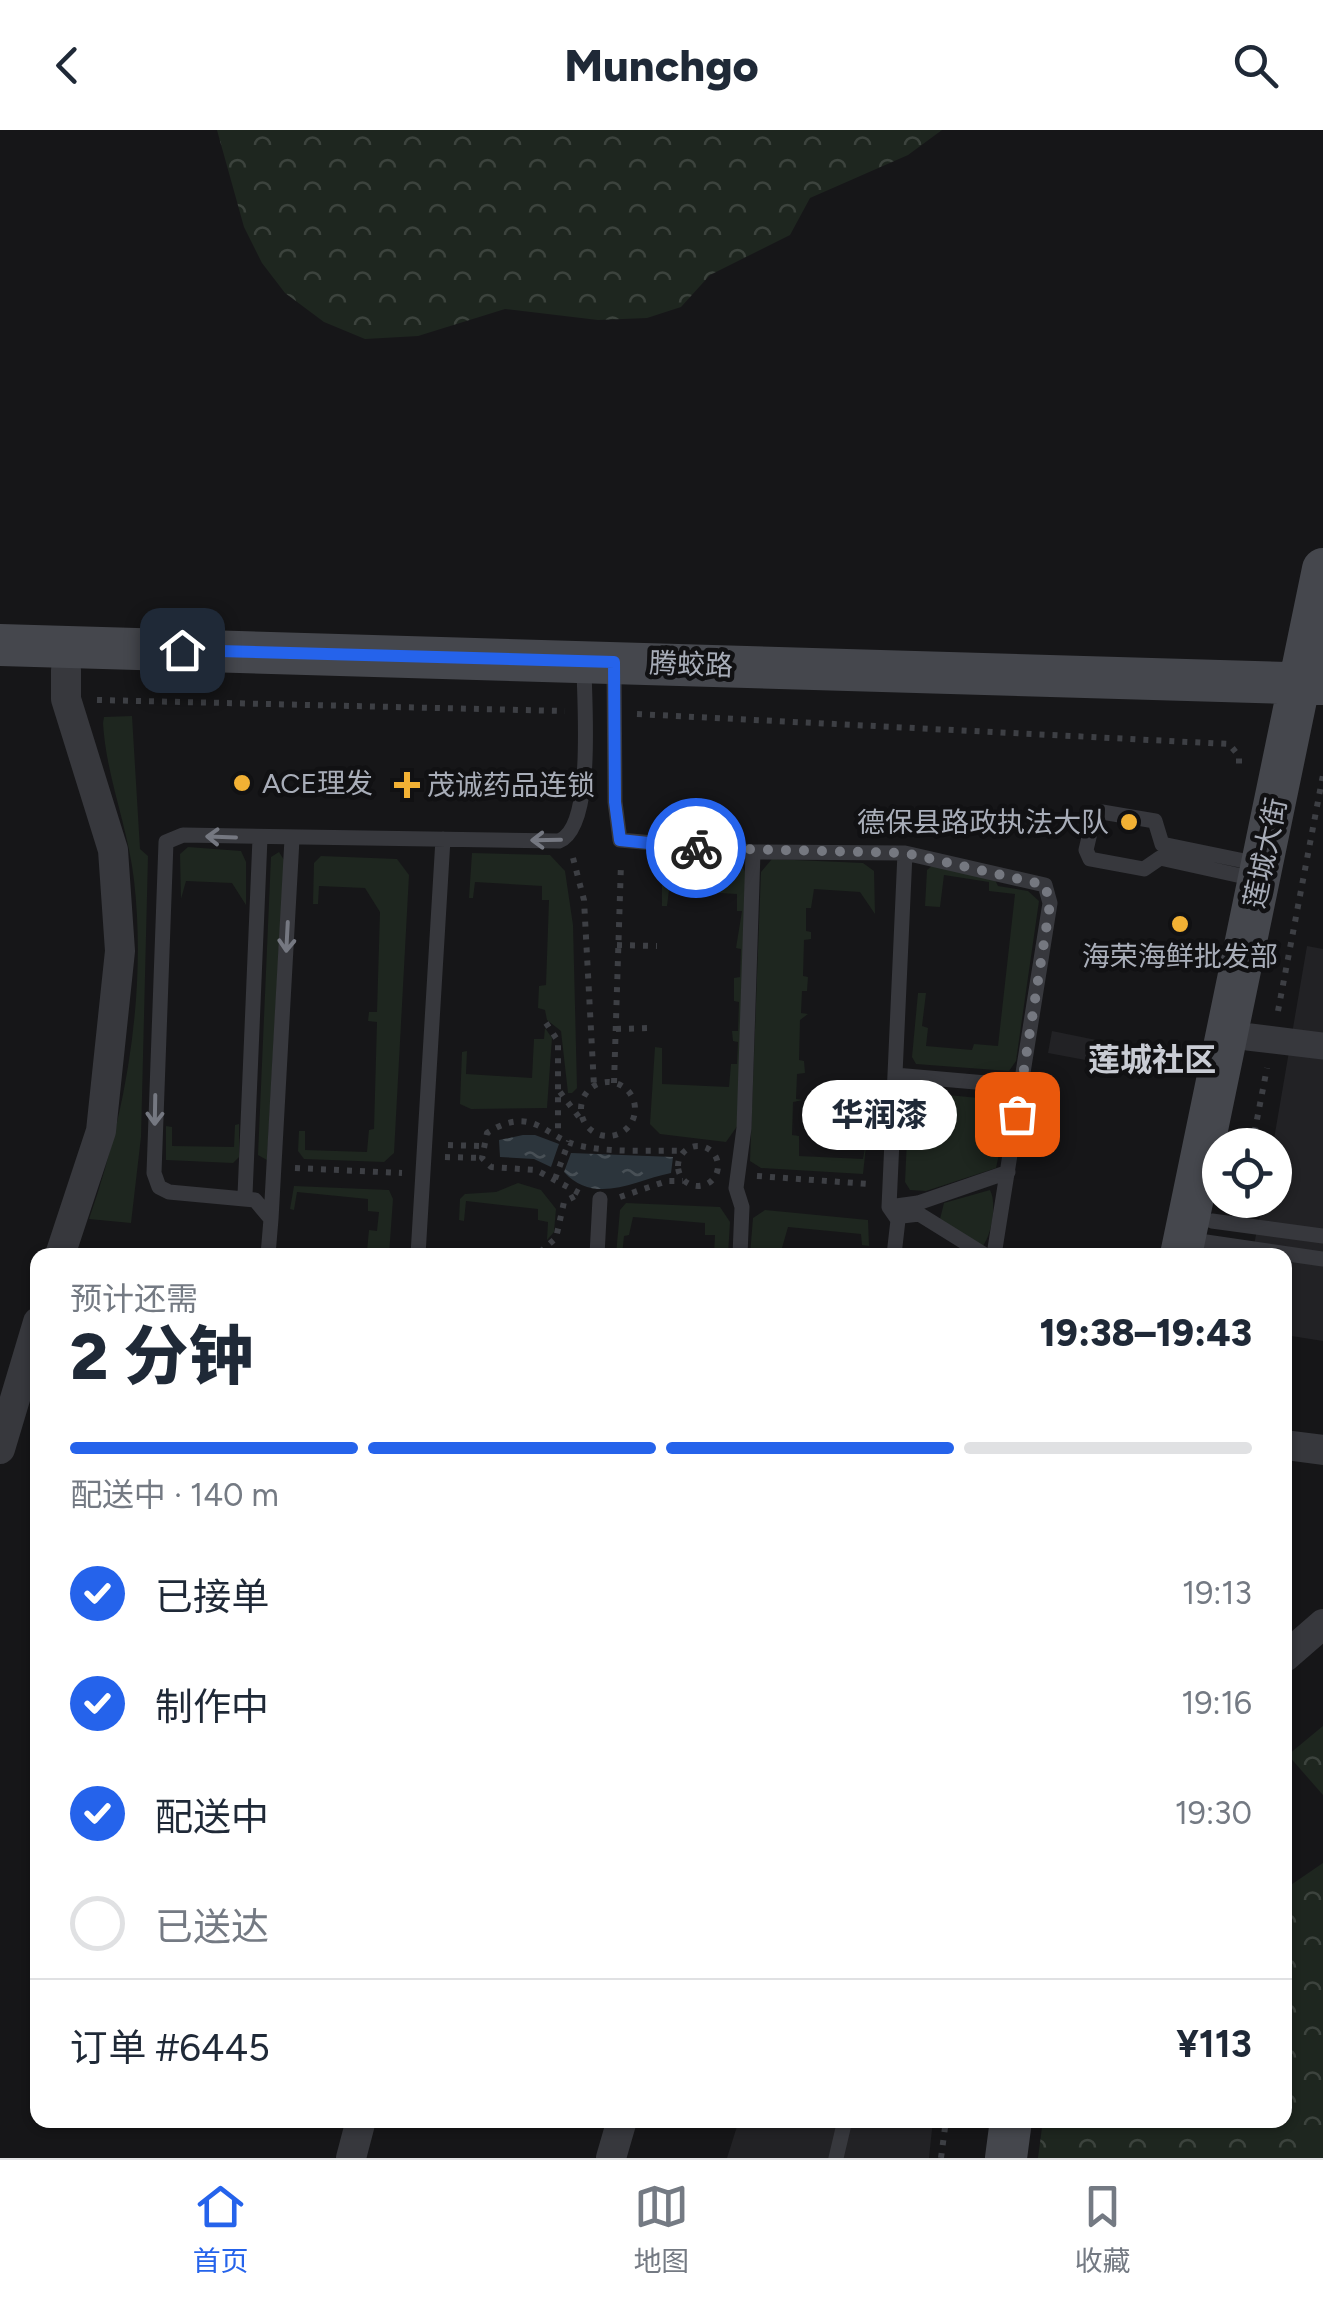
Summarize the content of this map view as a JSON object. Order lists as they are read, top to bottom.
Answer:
{
  "streets": {
    "main road": ["腾蛟路", "莲城大街"]
  },
  "crossings": [
    ["腾蛟路", "莲城大街"]
  ],
  "districts": ["莲城社区"],
  "places": {
    "other": [
      "ACE理发",
      "德保县路政执法大队",
      "海荣海鲜批发部",
      "华润漆"
    ],
    "health": ["茂诚药品连锁"]
  },
  "page": {
    "header": "Munchgo",
    "bubble": "华润漆",
    "heading": ["2 分钟", "预计还需", "19:38–19:43"],
    "panel": ["订单 #6445", "¥113"],
    "bar": "配送中 · 140 m",
    "list": [
      ["已接单", "19:13"],
      ["制作中", "19:16"],
      ["配送中", "19:30"],
      "已送达"
    ],
    "tabs": ["首页", "地图", "收藏"]
  }
}
